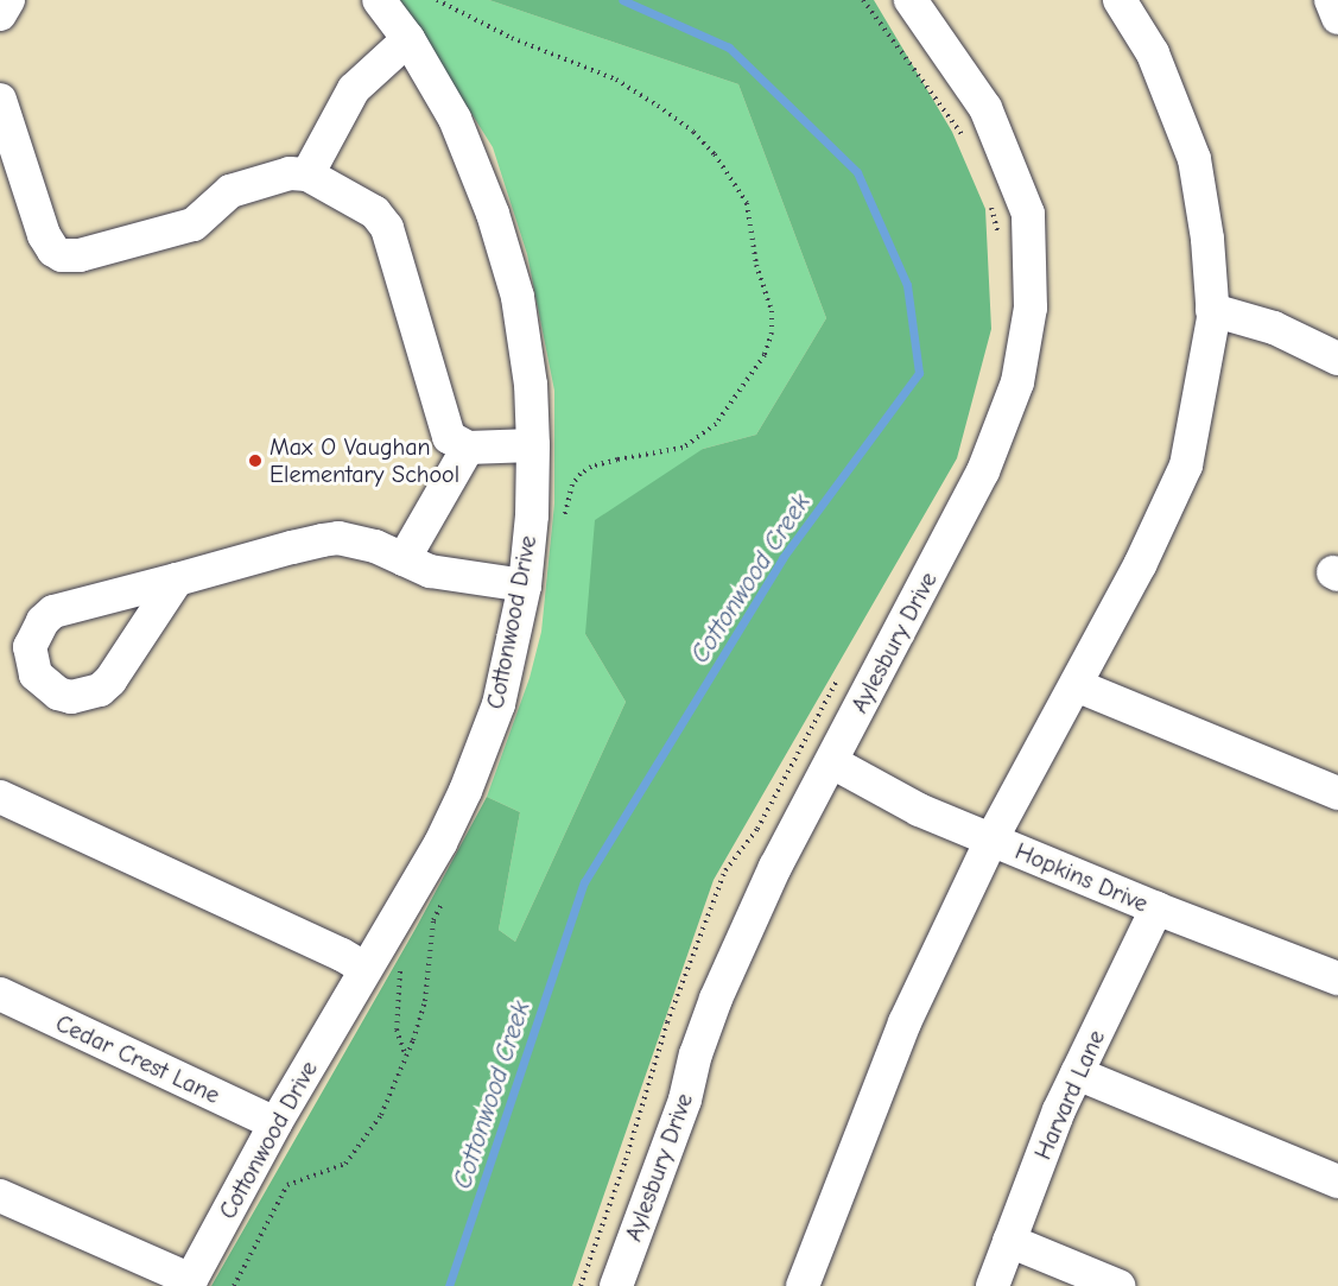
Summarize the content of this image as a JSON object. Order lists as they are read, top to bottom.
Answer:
{
  "streets": {
    "street": [
      "Cottonwood Drive",
      "Aylesbury Drive",
      "Hopkins Drive",
      "Cedar Crest Lane",
      "Harvard Lane"
    ]
  },
  "crossings": [
    ["Cottonwood Drive", "Cedar Crest Lane"],
    ["Aylesbury Drive", "Hopkins Drive"],
    ["Hopkins Drive", "Harvard Lane"]
  ],
  "water": ["Cottonwood Creek"],
  "places": ["Max O Vaughan Elementary School"]
}
